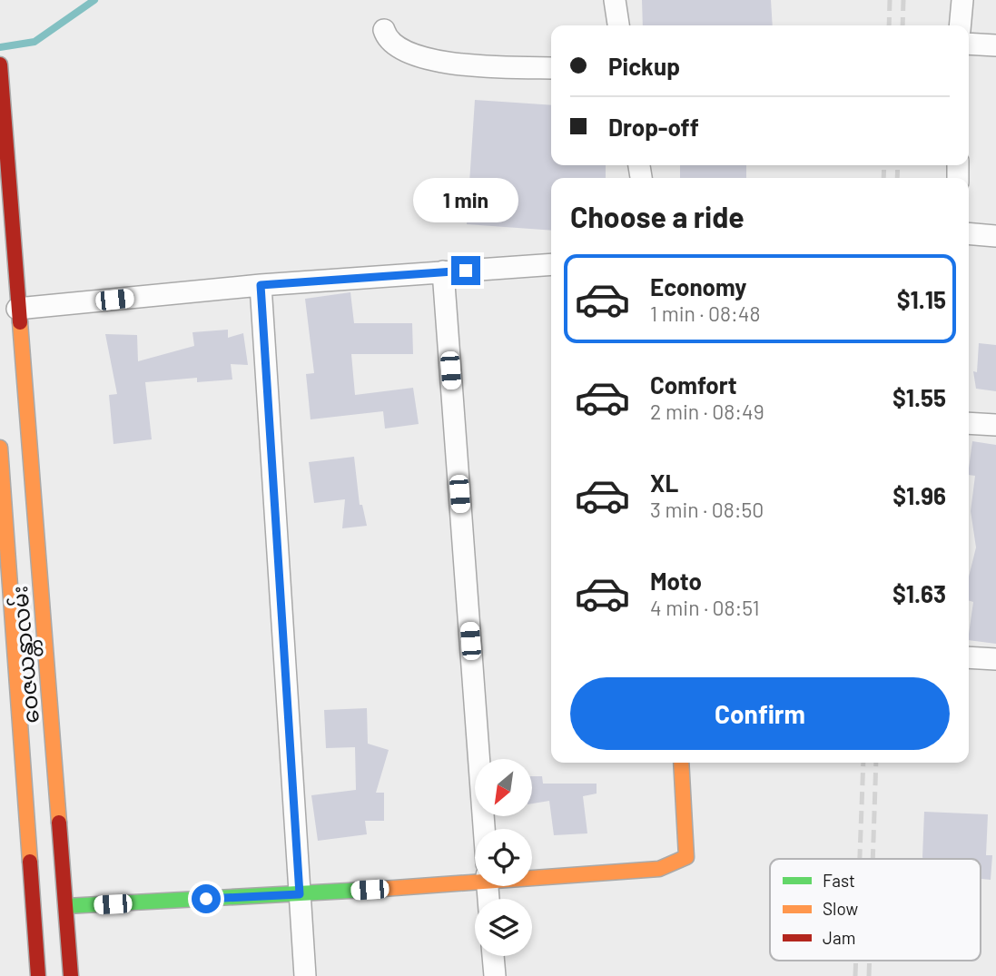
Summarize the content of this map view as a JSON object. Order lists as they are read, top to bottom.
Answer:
{
  "streets": {
    "main road": ["ဝေဇယန္တာလမ်း"]
  },
  "legend": ["Fast", "Slow", "Jam"],
  "north": "bottom left",
  "page": {
    "banner": ["Pickup", "Drop-off"],
    "bubble": "1 min",
    "heading": "Choose a ride",
    "list": [
      {
        "name": "Economy",
        "note": "1 min · 08:48",
        "value": "$1.15"
      },
      {
        "name": "Comfort",
        "note": "2 min · 08:49",
        "value": "$1.55"
      },
      {
        "name": "XL",
        "note": "3 min · 08:50",
        "value": "$1.96"
      },
      {
        "name": "Moto",
        "note": "4 min · 08:51",
        "value": "$1.63"
      }
    ],
    "buttons": "Confirm"
  }
}
